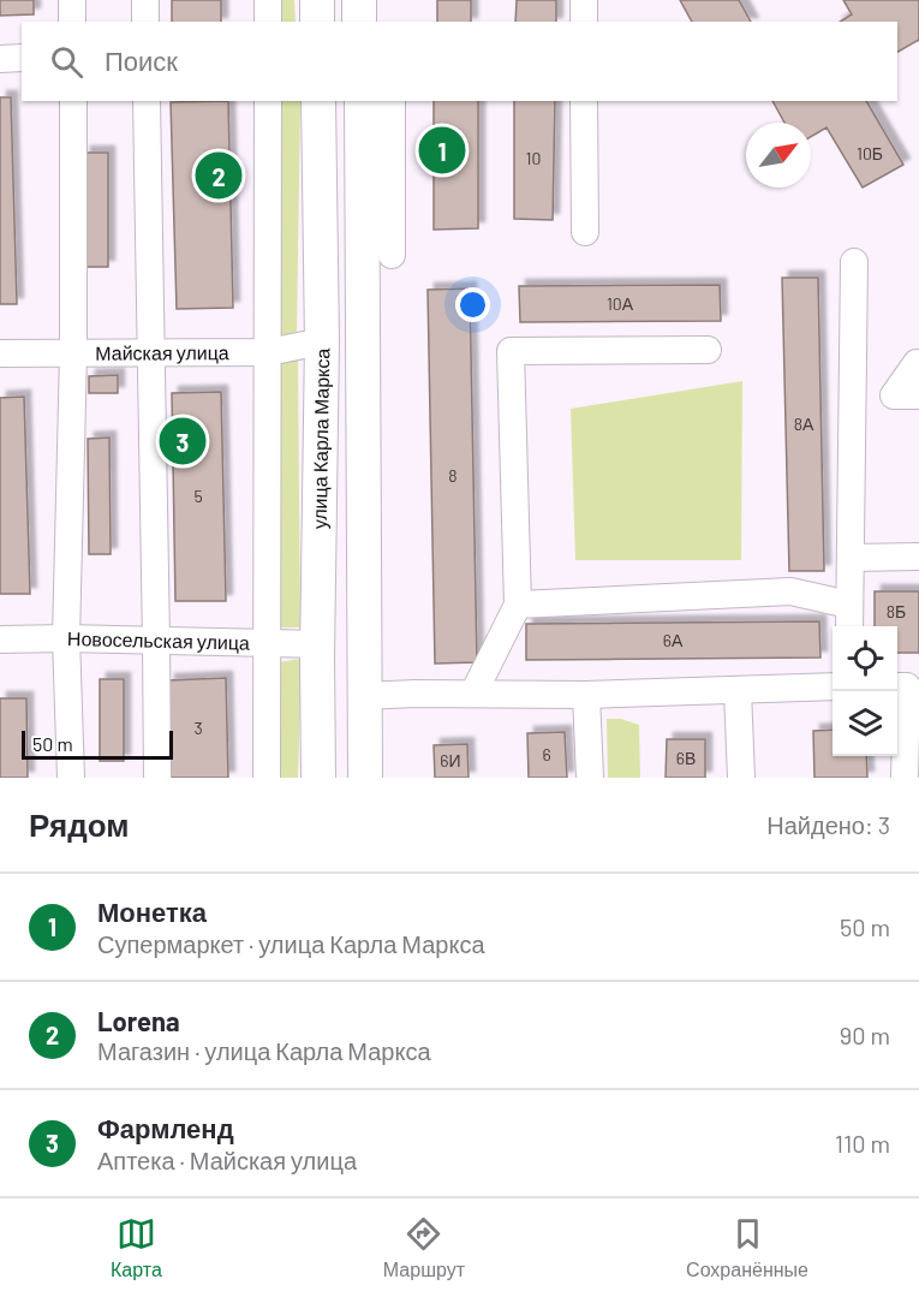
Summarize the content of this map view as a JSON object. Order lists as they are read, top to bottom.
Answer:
{
  "streets": {
    "main road": ["улица Карла Маркса"],
    "street": ["Майская улица", "Новосельская улица"]
  },
  "crossings": [
    ["Майская улица", "улица Карла Маркса"],
    ["улица Карла Маркса", "Новосельская улица"]
  ],
  "house_numbers": [
    "10Б",
    "10",
    "10А",
    "8А",
    "8",
    "5",
    "8Б",
    "6А",
    "3",
    "6",
    "6В",
    "6И"
  ],
  "scale_bar": "50 m",
  "north": "top right",
  "page": {
    "search": "Поиск",
    "pins": ["1", "2", "3"],
    "scale": "50 m",
    "heading": ["Рядом", "Найдено: 3"],
    "list": [
      {
        "mark": "1",
        "name": "Монетка",
        "note": "Супермаркет · улица Карла Маркса",
        "value": "50 m"
      },
      {
        "mark": "2",
        "name": "Lorena",
        "note": "Магазин · улица Карла Маркса",
        "value": "90 m"
      },
      {
        "mark": "3",
        "name": "Фармленд",
        "note": "Аптека · Майская улица",
        "value": "110 m"
      }
    ],
    "nav": ["Карта", "Маршрут", "Сохранённые"]
  }
}
